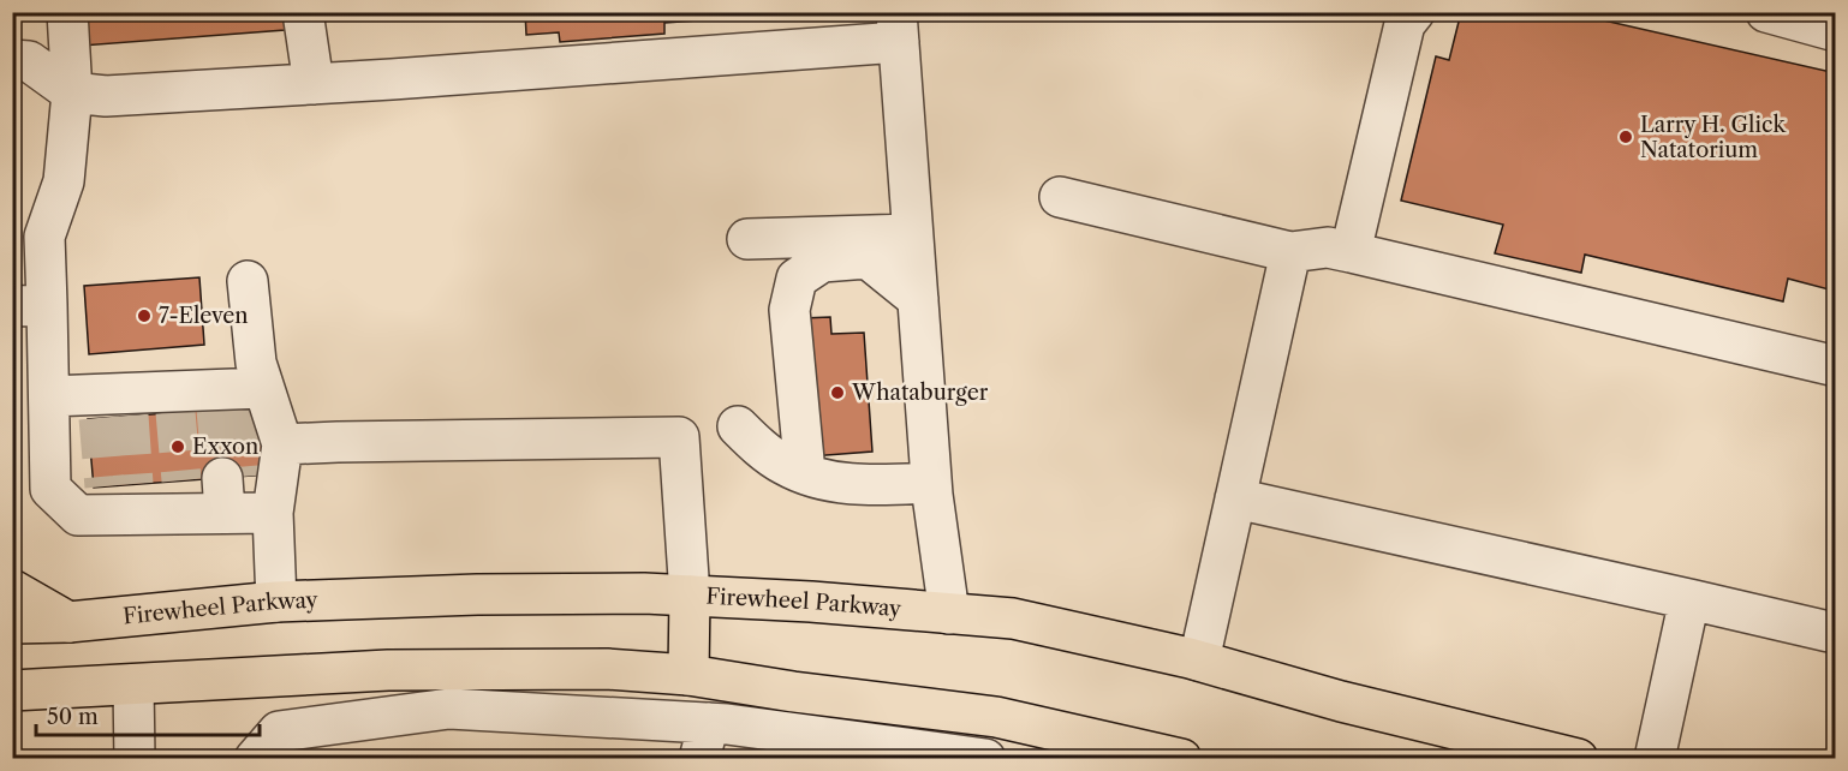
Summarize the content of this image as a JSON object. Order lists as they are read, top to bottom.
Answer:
{
  "streets": {
    "main road": ["Firewheel Parkway"]
  },
  "places": [
    "Larry H. Glick Natatorium",
    "7-Eleven",
    "Whataburger",
    "Exxon"
  ],
  "scale_bar": "50 m"
}
